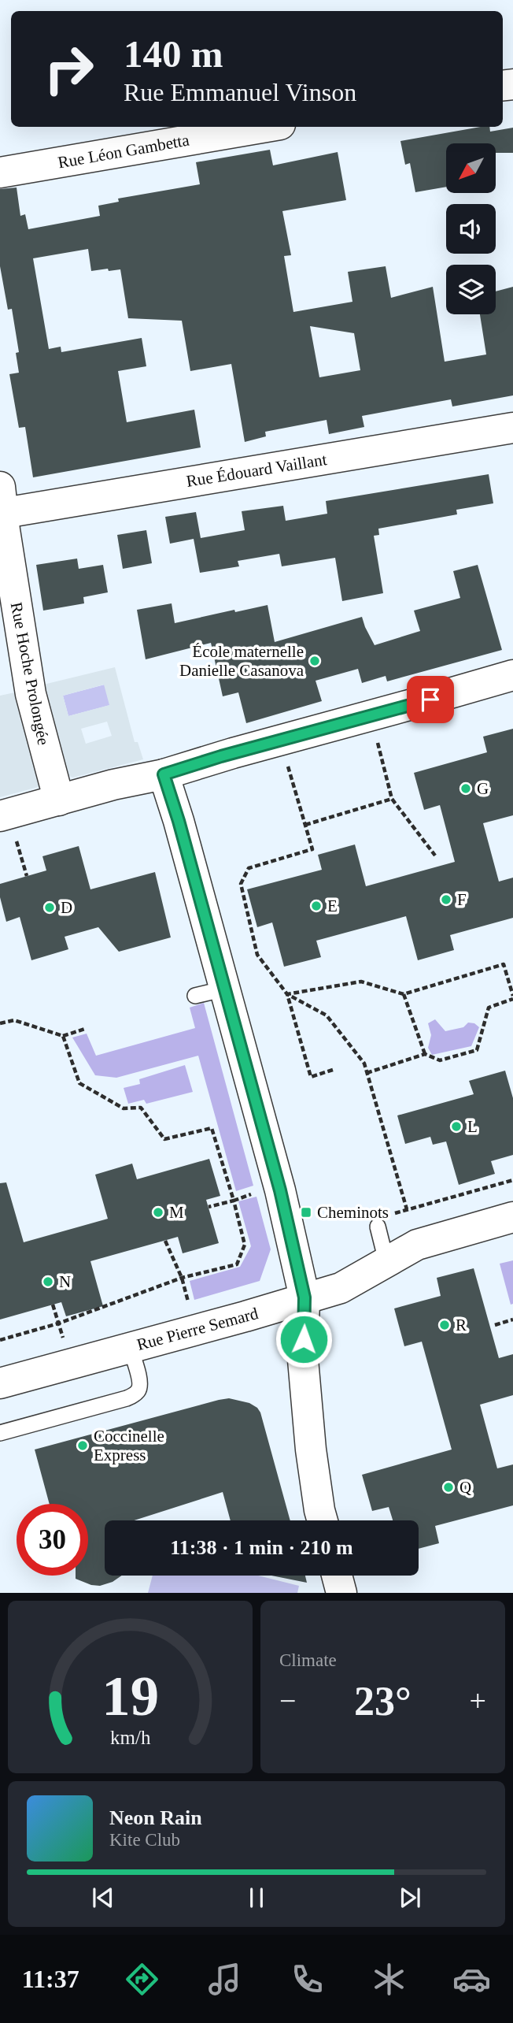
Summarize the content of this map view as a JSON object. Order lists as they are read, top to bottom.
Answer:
{
  "streets": {
    "street": [
      "Rue Léon Gambetta",
      "Rue Édouard Vaillant",
      "Rue Hoche Prolongée",
      "Rue Pierre Semard"
    ]
  },
  "crossings": [
    ["Rue Édouard Vaillant", "Rue Hoche Prolongée"]
  ],
  "places": {
    "other": [
      "École maternelle Danielle Casanova",
      "G",
      "F",
      "E",
      "D",
      "L",
      "M",
      "N",
      "R",
      "Coccinelle Express",
      "Q"
    ],
    "transit": ["Cheminots"]
  },
  "north": "bottom left",
  "page": {
    "turn": ["140 m", "Rue Emmanuel Vinson"],
    "limit": "30",
    "trip": "11:38 · 1 min · 210 m",
    "tile": "Climate",
    "heat": ["−", "23°", "+"],
    "song": ["Neon Rain", "Kite Club"],
    "tabs": "11:37",
    "gauge": ["19", "km/h"]
  }
}
